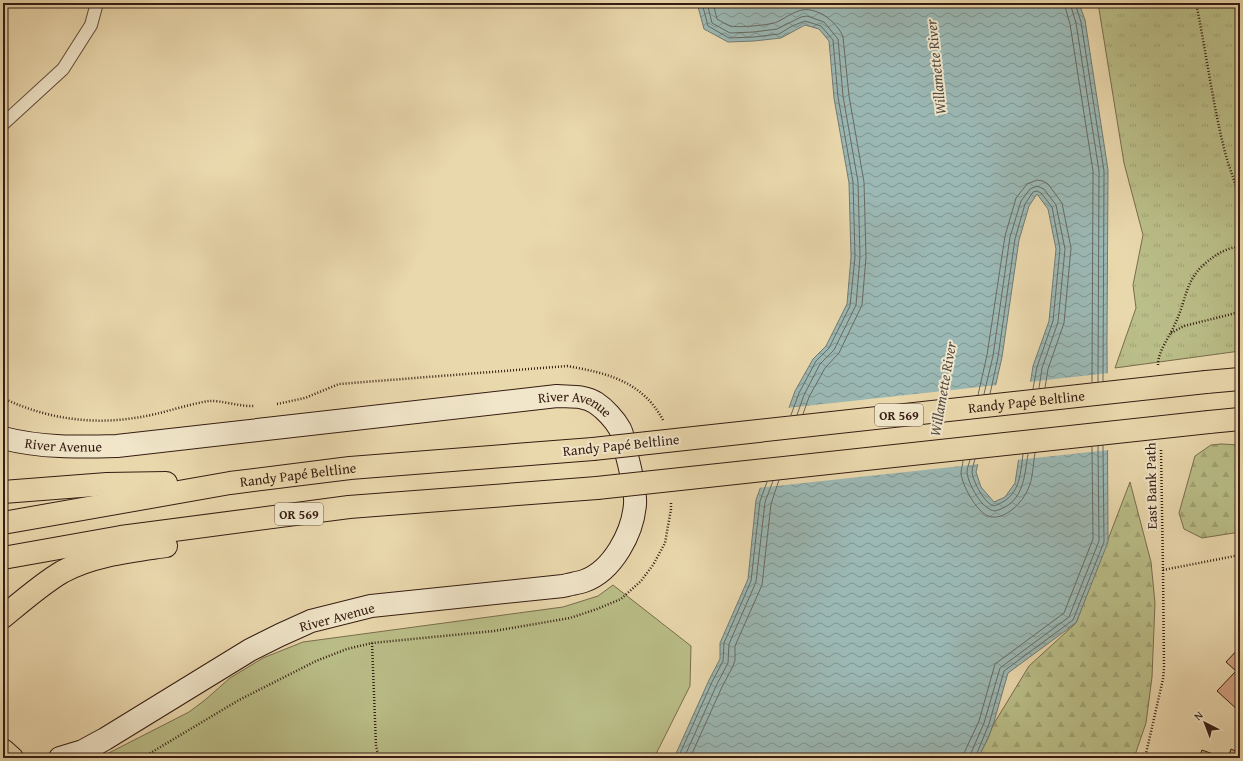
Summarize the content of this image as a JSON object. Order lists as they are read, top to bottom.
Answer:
{
  "streets": {
    "highway": ["Randy Papé Beltline", "OR 569"],
    "street": ["River Avenue"],
    "path": ["East Bank Path"]
  },
  "water": ["Willamette River"],
  "north": "top left"
}
